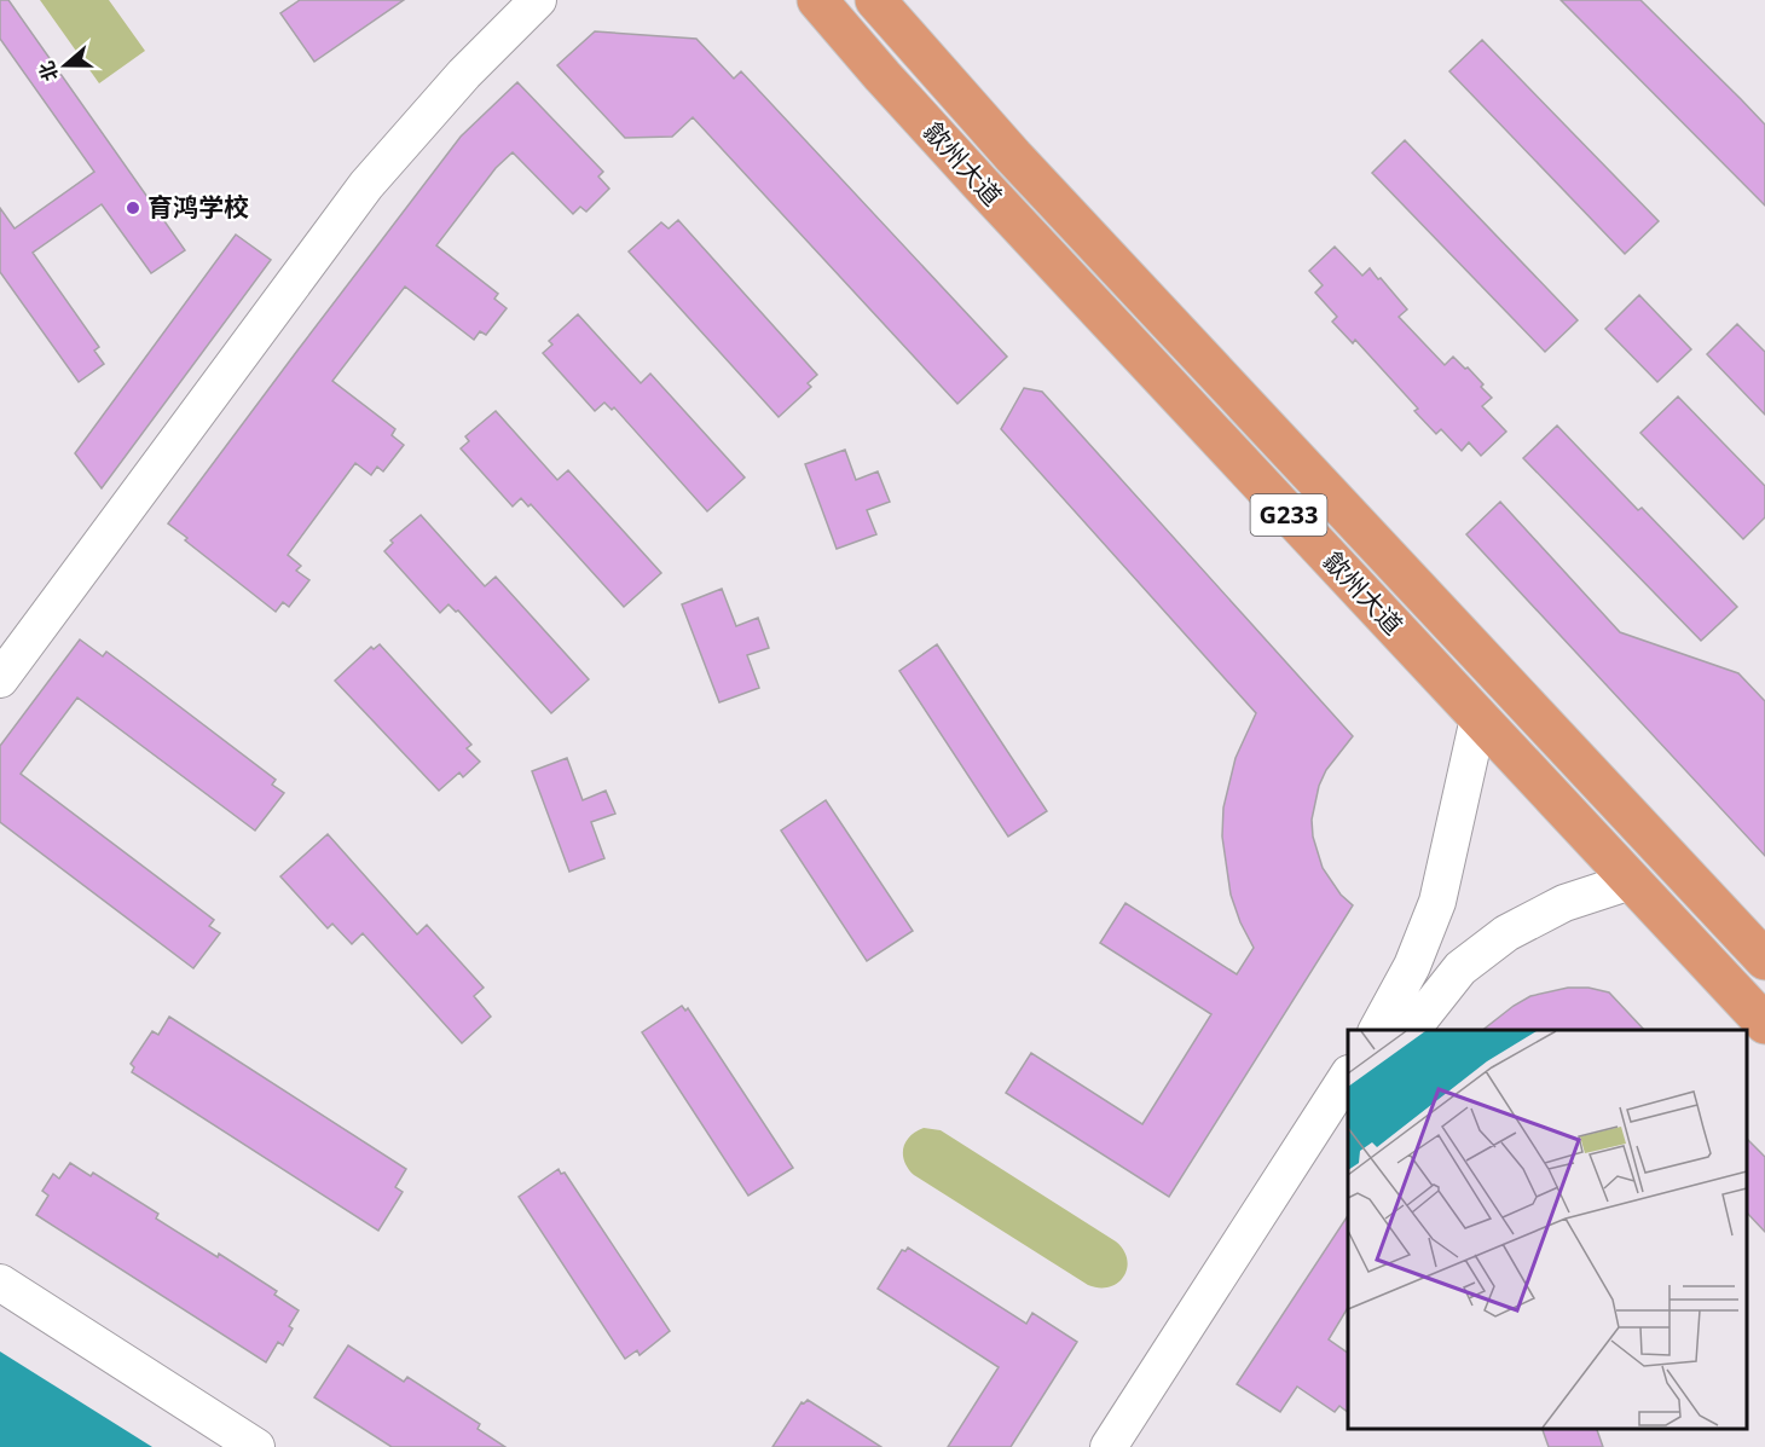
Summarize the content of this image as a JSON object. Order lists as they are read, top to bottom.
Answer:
{
  "streets": {
    "highway": ["歙州大道", "G233"]
  },
  "places": ["育鸿学校"],
  "north": "left"
}
